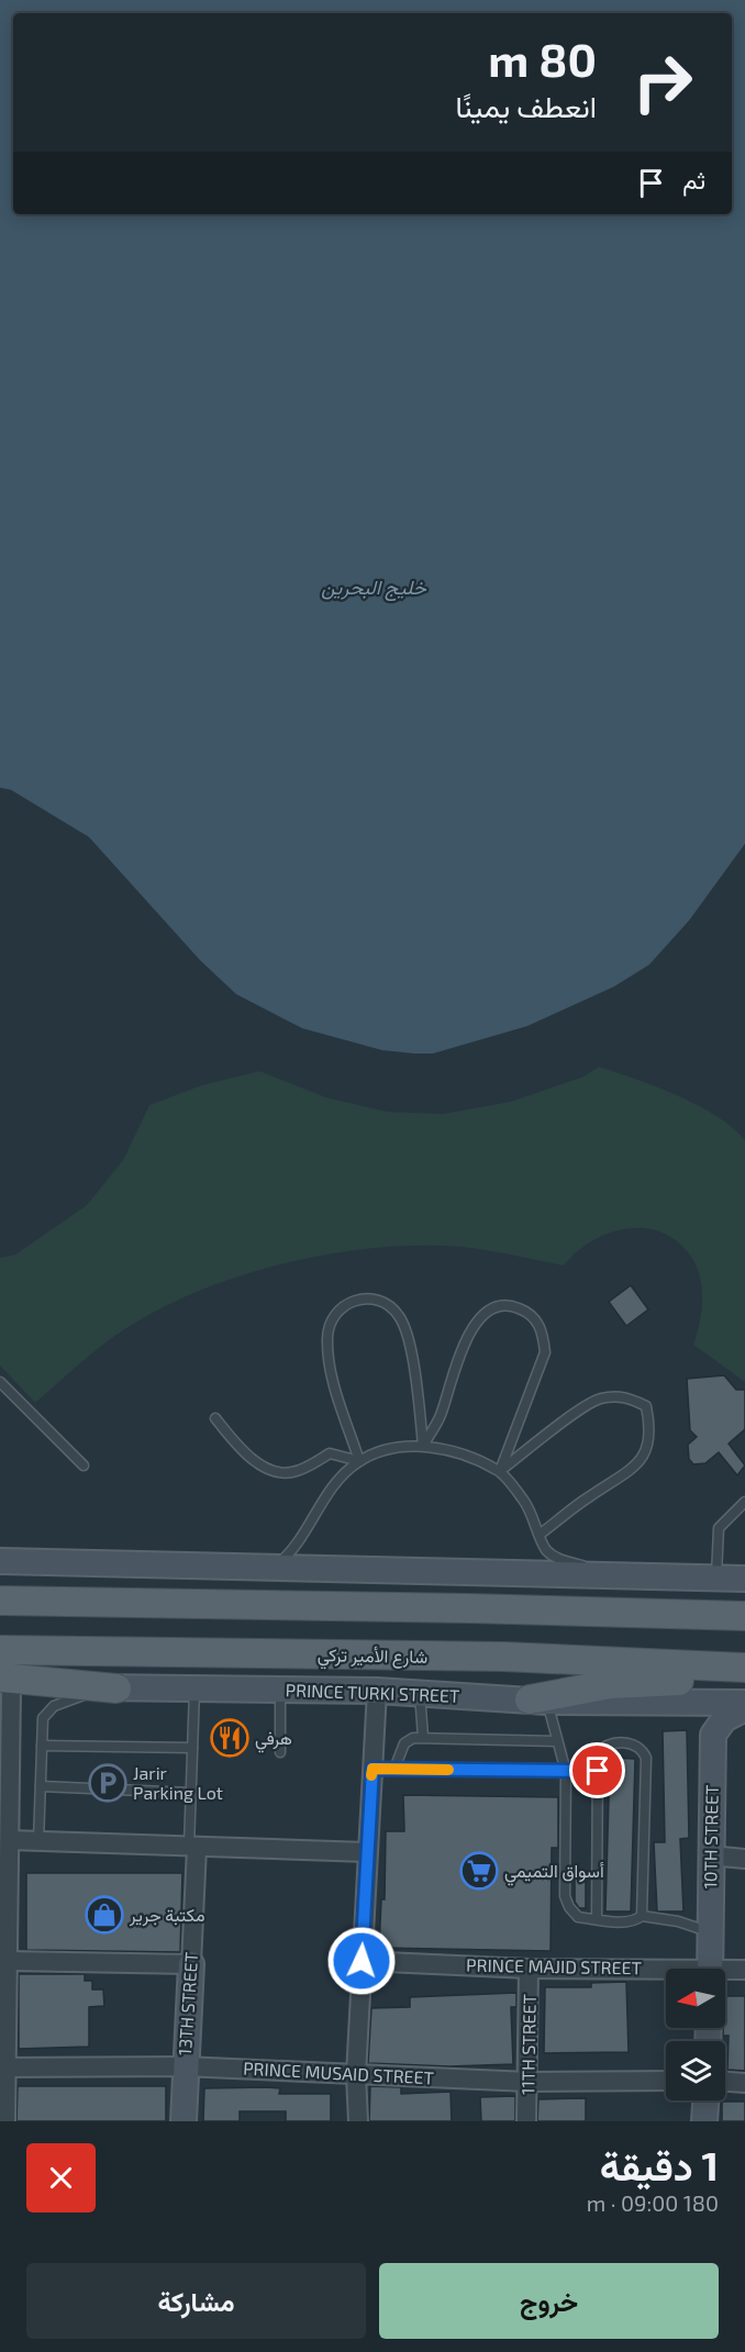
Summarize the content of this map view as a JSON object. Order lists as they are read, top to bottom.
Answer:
{
  "streets": {
    "main road": ["شارع الأمير تركي"],
    "street": [
      "PRINCE TURKI STREET",
      "10TH STREET",
      "PRINCE MAJID STREET",
      "13TH STREET",
      "11TH STREET",
      "PRINCE MUSAID STREET"
    ]
  },
  "crossings": [
    ["PRINCE MAJID STREET", "11TH STREET"],
    ["13TH STREET", "PRINCE MUSAID STREET"],
    ["11TH STREET", "PRINCE MUSAID STREET"]
  ],
  "water": ["خليج البحرين"],
  "places": {
    "restaurant": ["هرفي"],
    "parking": ["Jarir Parking Lot"],
    "supermarket": ["أسواق التميمي"],
    "shop": ["مكتبة جرير"]
  },
  "north": "left",
  "page": {
    "turn": ["80 m", "انعطف يمينًا"],
    "then": "ثم",
    "heading": ["1 دقيقة", "180 m · 09:00"],
    "buttons": ["خروج", "مشاركة"]
  }
}
